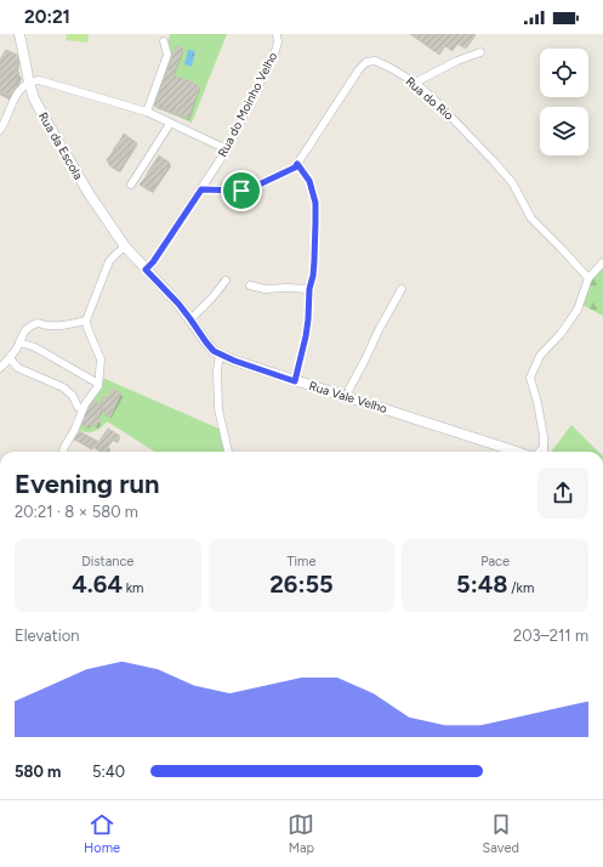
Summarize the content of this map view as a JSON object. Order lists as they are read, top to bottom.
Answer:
{
  "streets": {
    "street": [
      "Rua do Rio",
      "Rua do Moinho Velho",
      "Rua da Escola",
      "Rua Vale Velho"
    ]
  },
  "crossings": [
    ["Rua do Rio", "Rua do Moinho Velho"],
    ["Rua do Moinho Velho", "Rua Vale Velho"],
    ["Rua da Escola", "Rua Vale Velho"]
  ],
  "page": {
    "status": "20:21",
    "heading": ["Evening run", "20:21 · 8 × 580 m"],
    "stats": [
      ["Distance", "4.64 km"],
      ["Time", "26:55"],
      ["Pace", "5:48 /km"]
    ],
    "chart": ["Elevation", "203–211 m"],
    "list": [
      {
        "name": "580 m",
        "note": "5:40"
      }
    ],
    "tabs": ["Home", "Map", "Saved"]
  }
}
